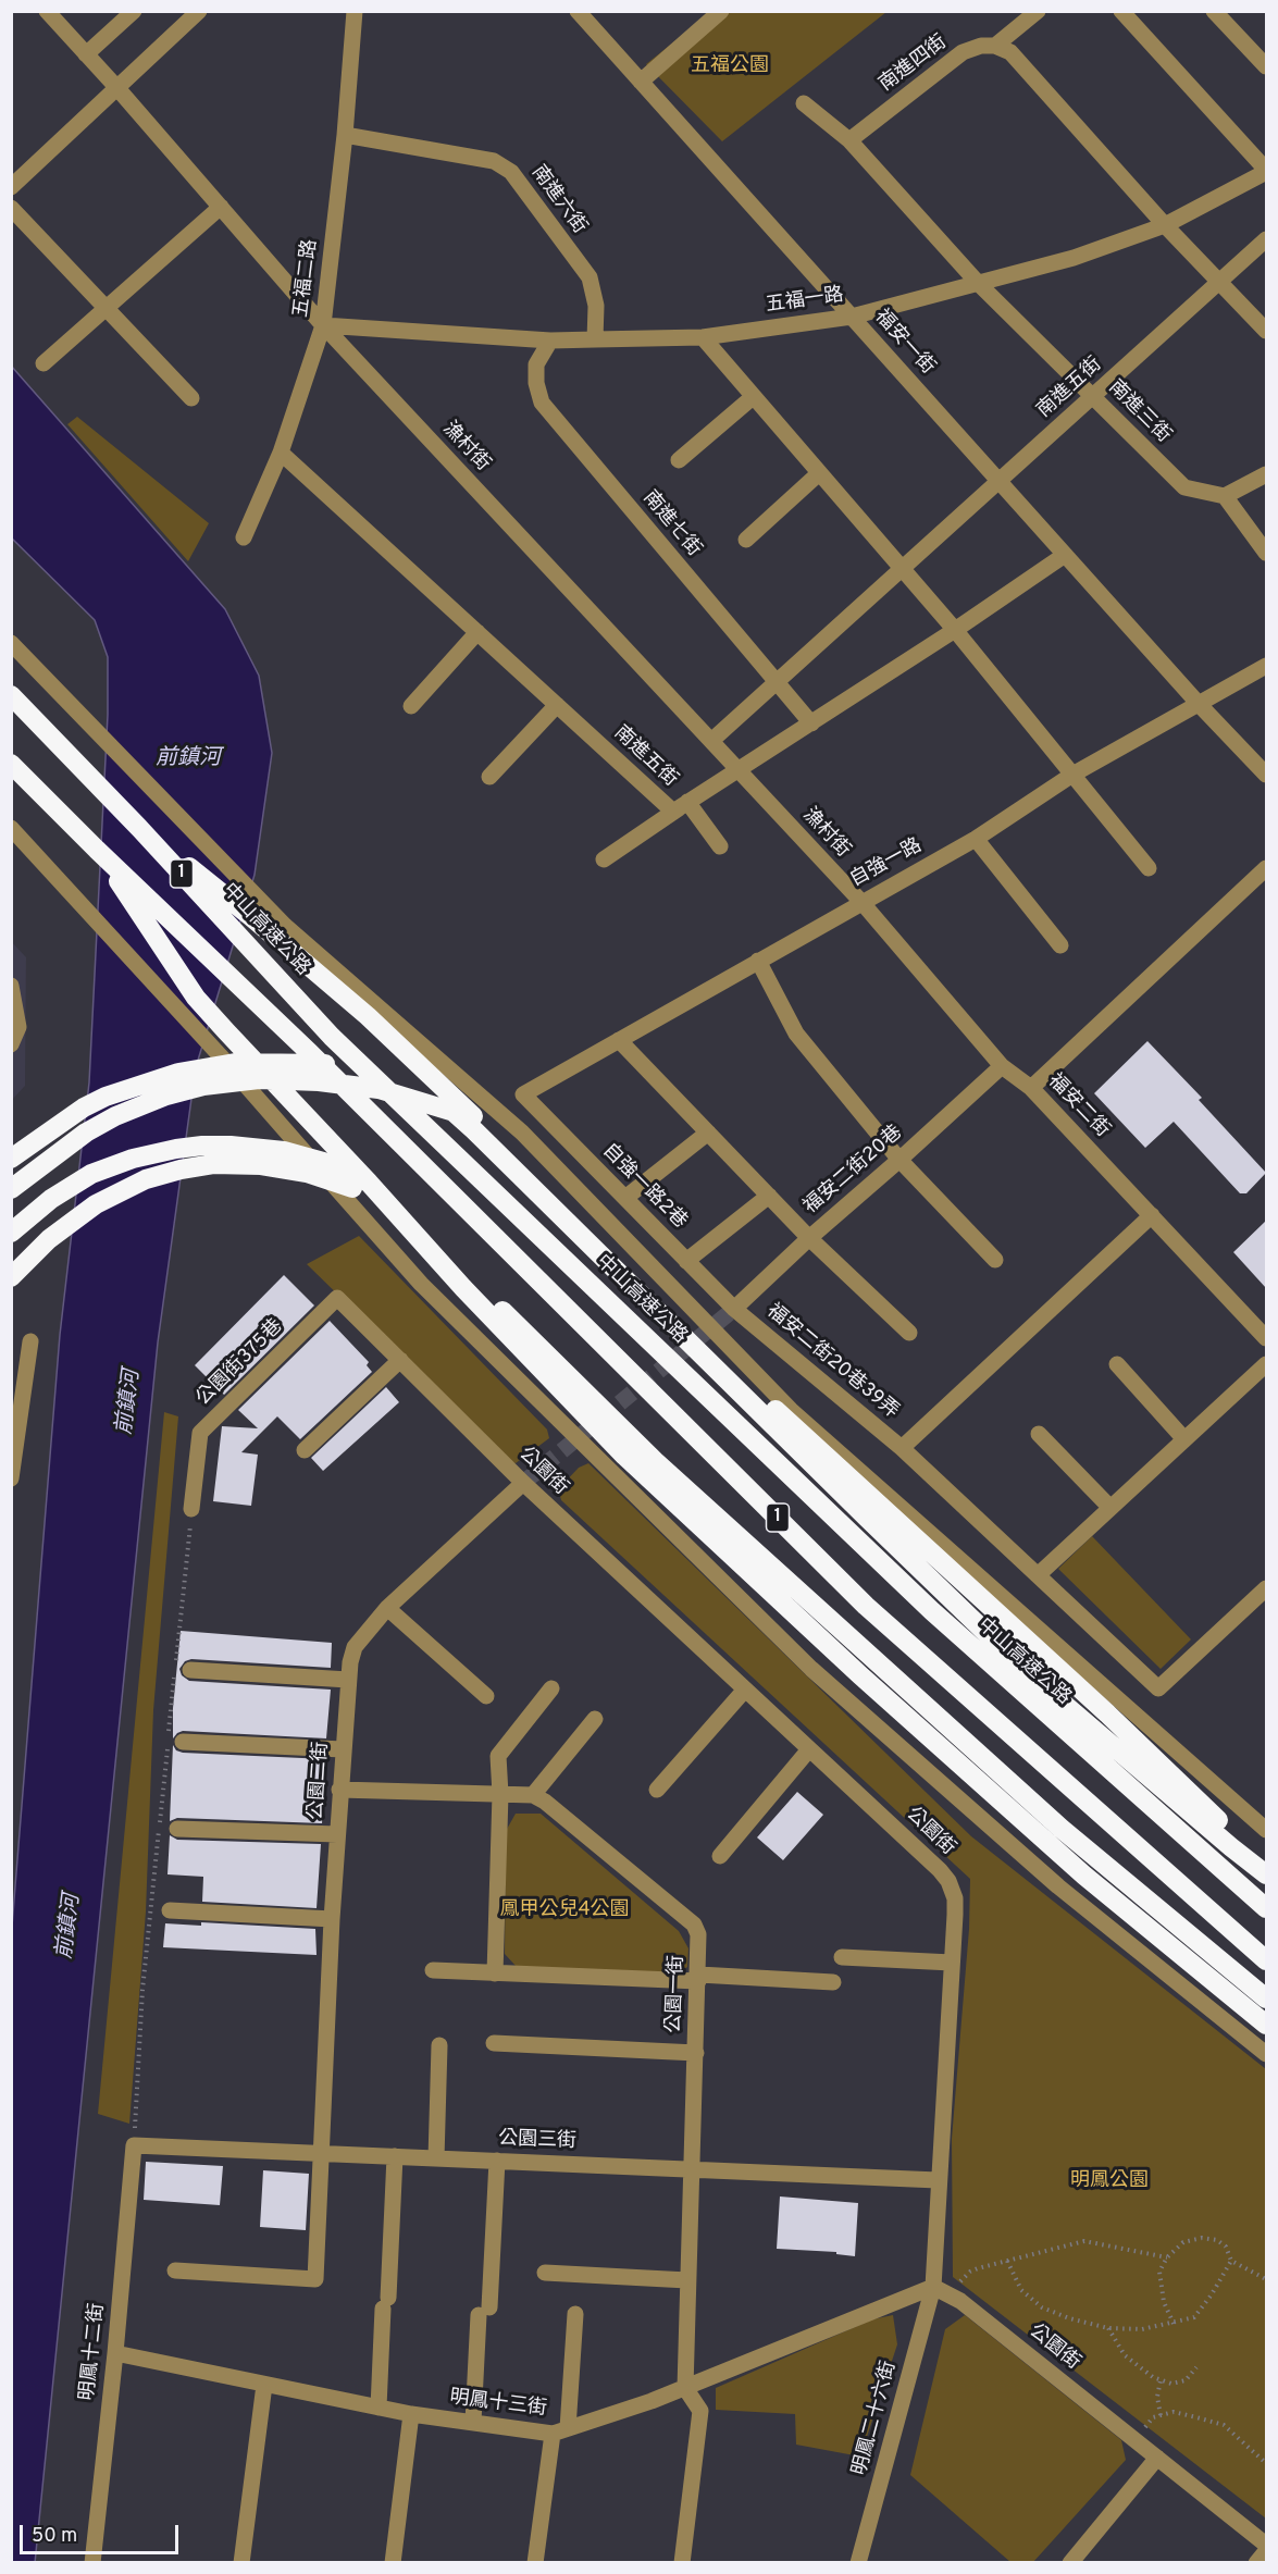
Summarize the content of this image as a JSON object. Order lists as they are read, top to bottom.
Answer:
{
  "streets": {
    "highway": ["1", "中山高速公路"],
    "street": [
      "南進四街",
      "南進六街",
      "五福二路",
      "五福一路",
      "福安一街",
      "南進五街",
      "南進三街",
      "漁村街",
      "南進七街",
      "自強一路",
      "福安二街",
      "福安二街20巷",
      "自強一路2巷",
      "福安二街20巷39弄",
      "公園街375巷",
      "公園街",
      "公園二街",
      "公園一街",
      "公園三街",
      "明鳳十二街",
      "明鳳十三街",
      "明鳳二十六街"
    ]
  },
  "crossings": [
    ["南進六街", "五福二路"],
    ["南進六街", "五福一路"],
    ["五福二路", "五福一路"],
    ["五福二路", "南進五街"],
    ["五福二路", "漁村街"],
    ["五福一路", "福安一街"],
    ["五福一路", "南進三街"],
    ["五福一路", "漁村街"],
    ["五福一路", "南進七街"],
    ["福安一街", "南進五街"],
    ["福安一街", "自強一路"],
    ["南進五街", "南進三街"],
    ["南進五街", "漁村街"],
    ["南進五街", "南進七街"],
    ["漁村街", "自強一路"],
    ["漁村街", "福安二街"],
    ["自強一路", "福安二街"],
    ["自強一路", "自強一路2巷"],
    ["福安二街", "福安二街20巷"],
    ["福安二街20巷", "自強一路2巷"],
    ["福安二街20巷", "福安二街20巷39弄"],
    ["自強一路2巷", "福安二街20巷39弄"],
    ["公園街375巷", "公園街"],
    ["公園街", "公園二街"],
    ["公園街", "公園三街"],
    ["公園街", "明鳳十三街"],
    ["公園街", "明鳳二十六街"],
    ["公園二街", "公園三街"],
    ["公園一街", "公園三街"],
    ["公園一街", "明鳳十三街"],
    ["公園三街", "明鳳十二街"],
    ["明鳳十二街", "明鳳十三街"],
    ["明鳳十三街", "明鳳二十六街"]
  ],
  "water": ["前鎮河"],
  "parks": ["五福公園", "鳳甲公兒4公園", "明鳳公園"],
  "scale_bar": "50 m"
}
